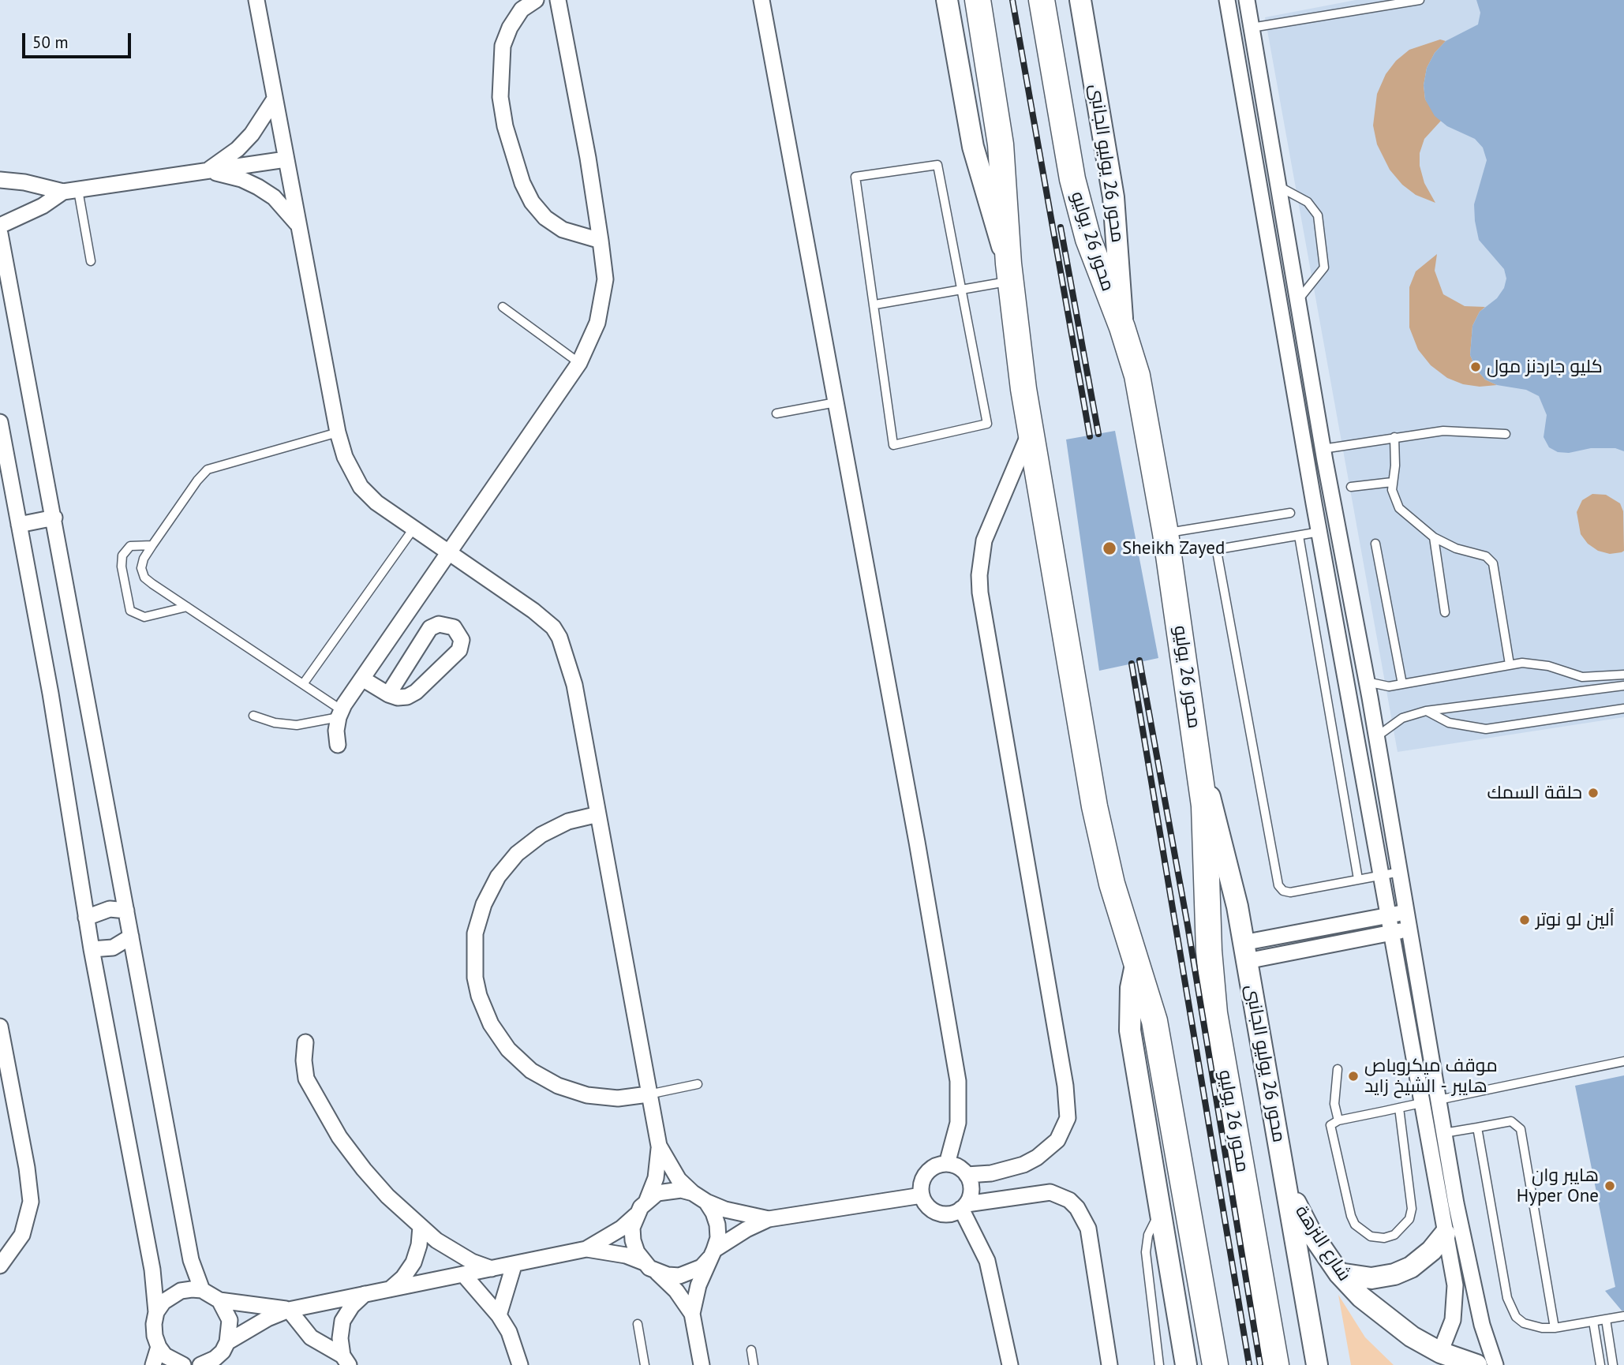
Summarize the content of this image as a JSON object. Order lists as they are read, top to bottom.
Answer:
{
  "streets": {
    "highway": ["محور 26 يوليو"],
    "main road": ["محور 26 يوليو الجانبى", "شارع النزهة"]
  },
  "crossings": [
    ["محور 26 يوليو الجانبى", "محور 26 يوليو"],
    ["محور 26 يوليو الجانبى", "شارع النزهة"]
  ],
  "places": [
    "كليو جاردنز مول",
    "Sheikh Zayed",
    "حلقة السمك",
    "ألين لو نوتر",
    "موقف ميكروباص هايبر - الشيخ زايد",
    "هايبر وان Hyper One"
  ],
  "scale_bar": "50 m"
}
